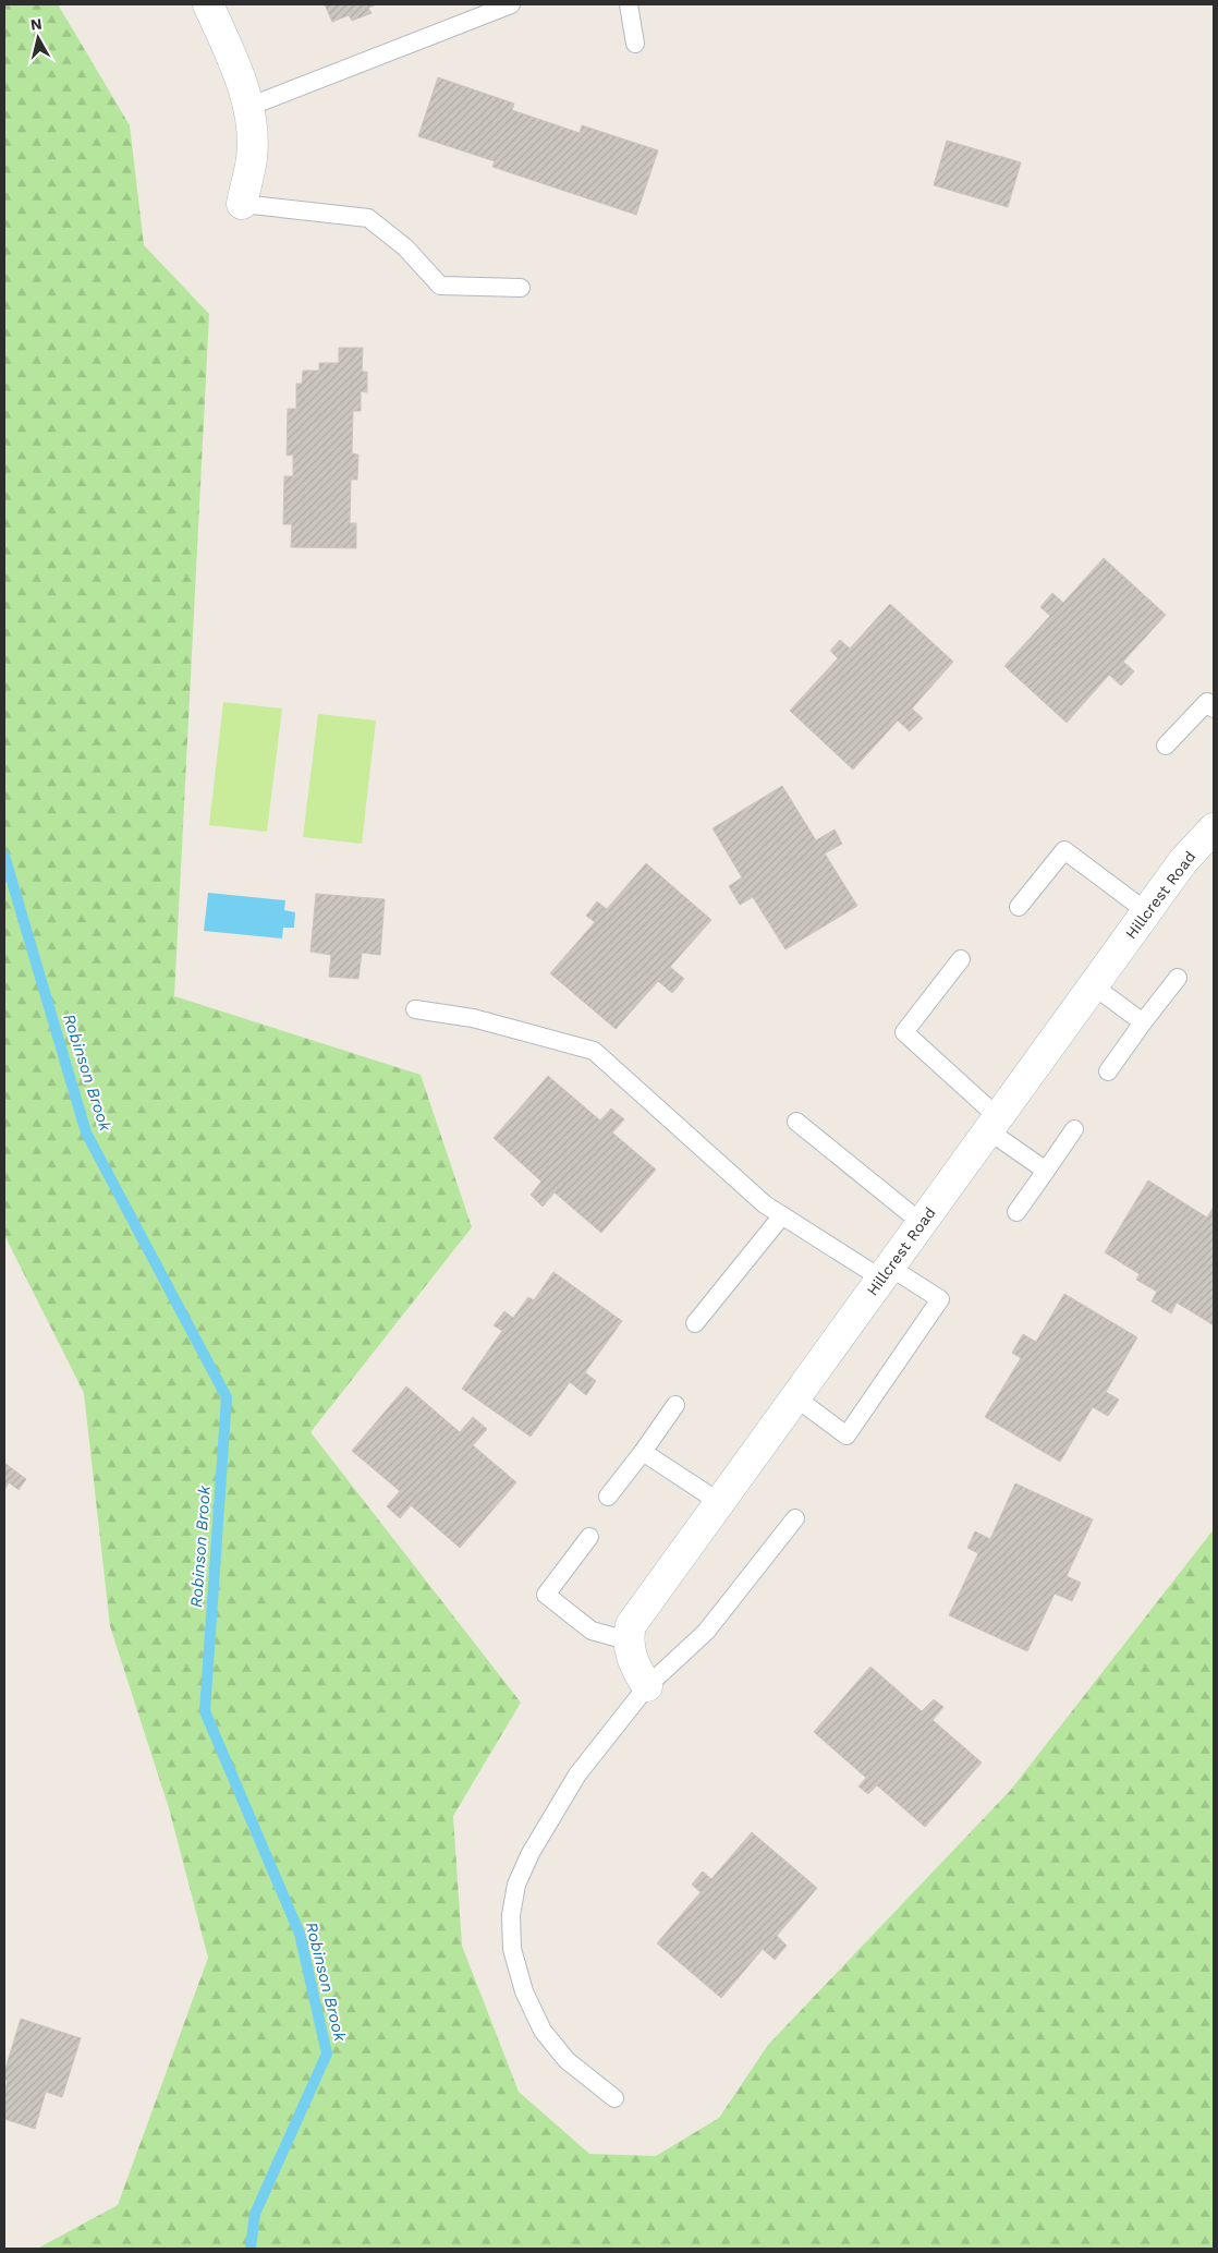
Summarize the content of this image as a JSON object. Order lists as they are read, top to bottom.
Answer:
{
  "streets": {
    "street": ["Hillcrest Road"]
  },
  "water": ["Robinson Brook"],
  "north": "top"
}
